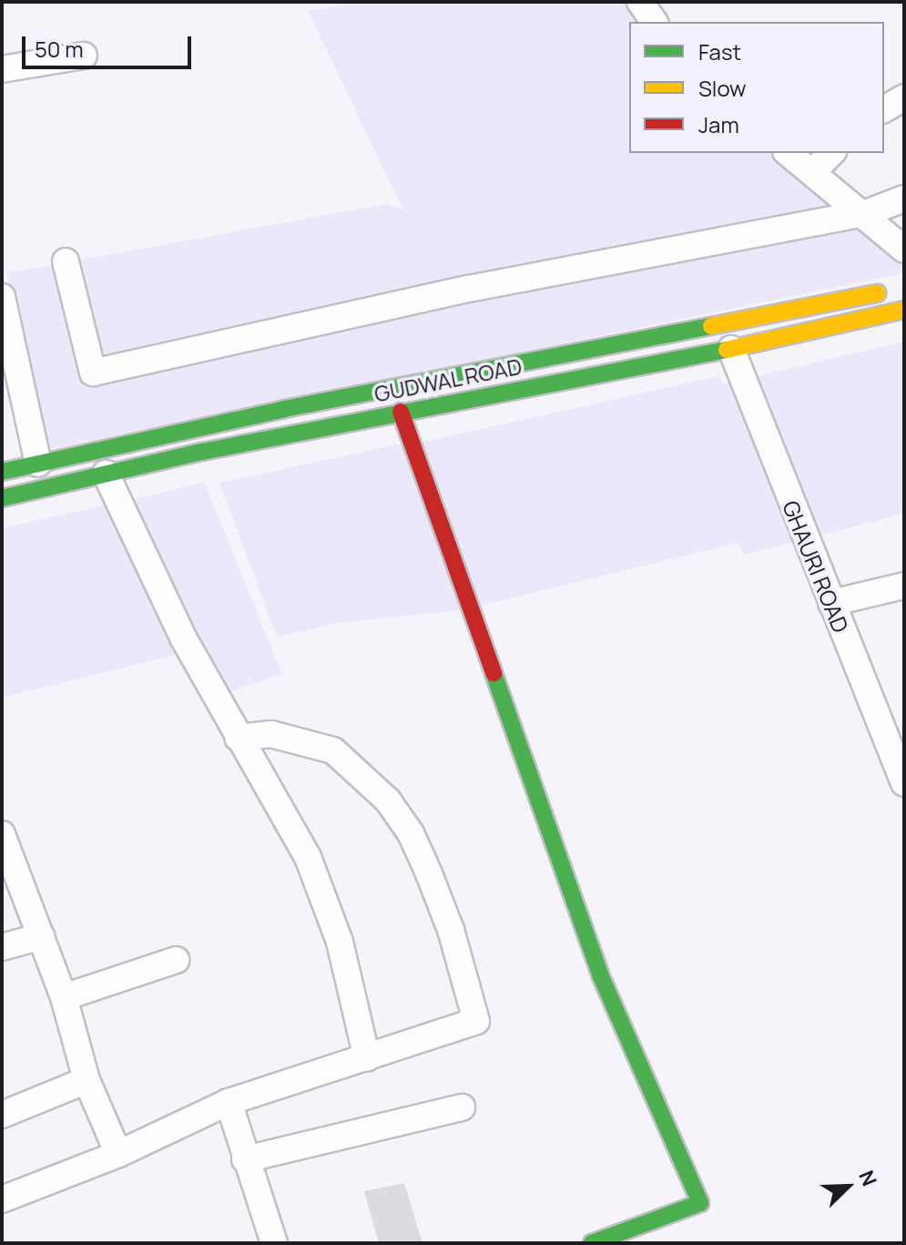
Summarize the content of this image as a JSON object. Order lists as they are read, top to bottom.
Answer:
{
  "streets": {
    "main road": ["GUDWAL ROAD"],
    "street": ["GHAURI ROAD"]
  },
  "crossings": [
    ["GUDWAL ROAD", "GHAURI ROAD"]
  ],
  "legend": ["Fast", "Slow", "Jam"],
  "scale_bar": "50 m",
  "north": "top right"
}
